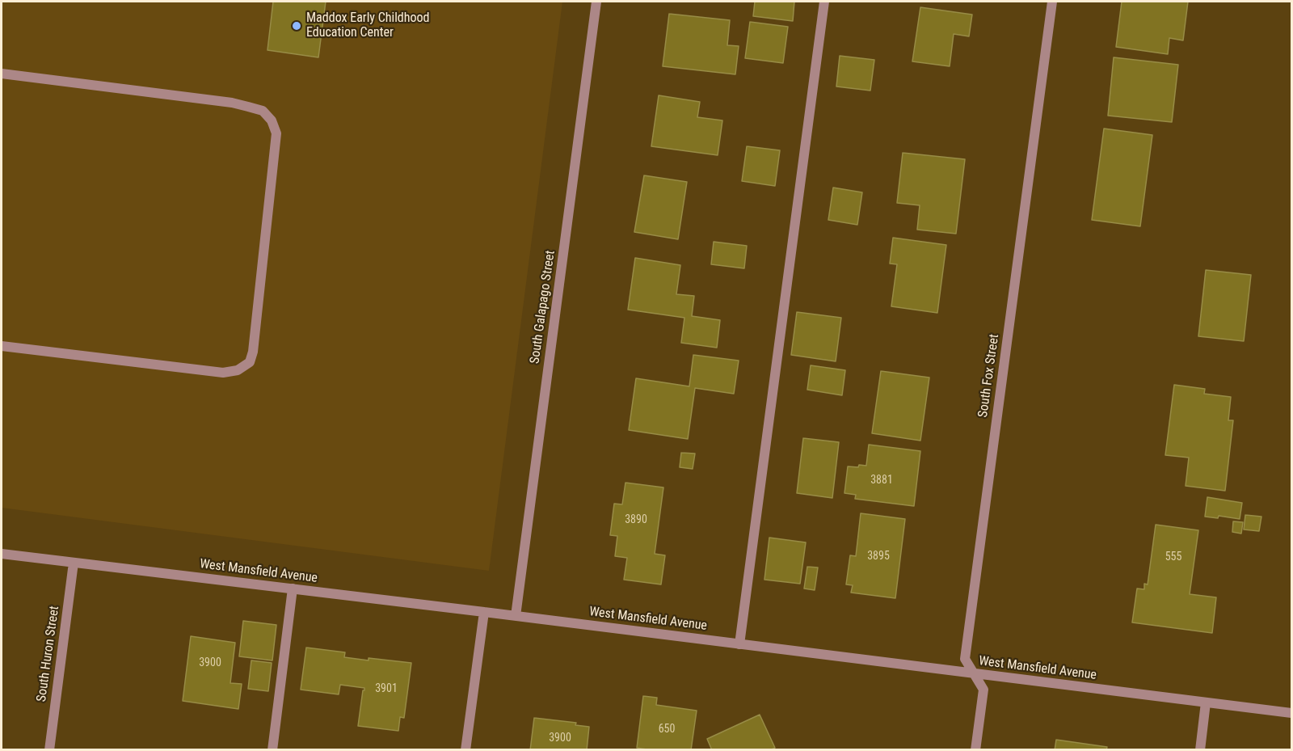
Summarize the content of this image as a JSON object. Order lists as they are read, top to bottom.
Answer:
{
  "streets": {
    "street": [
      "South Galapago Street",
      "South Fox Street",
      "West Mansfield Avenue",
      "South Huron Street"
    ]
  },
  "crossings": [
    ["South Galapago Street", "West Mansfield Avenue"],
    ["South Fox Street", "West Mansfield Avenue"],
    ["West Mansfield Avenue", "South Huron Street"]
  ],
  "places": ["Maddox Early Childhood Education Center"],
  "house_numbers": [
    "3881",
    "3890",
    "3895",
    "555",
    "3900",
    "3901",
    "650",
    "3900"
  ]
}
